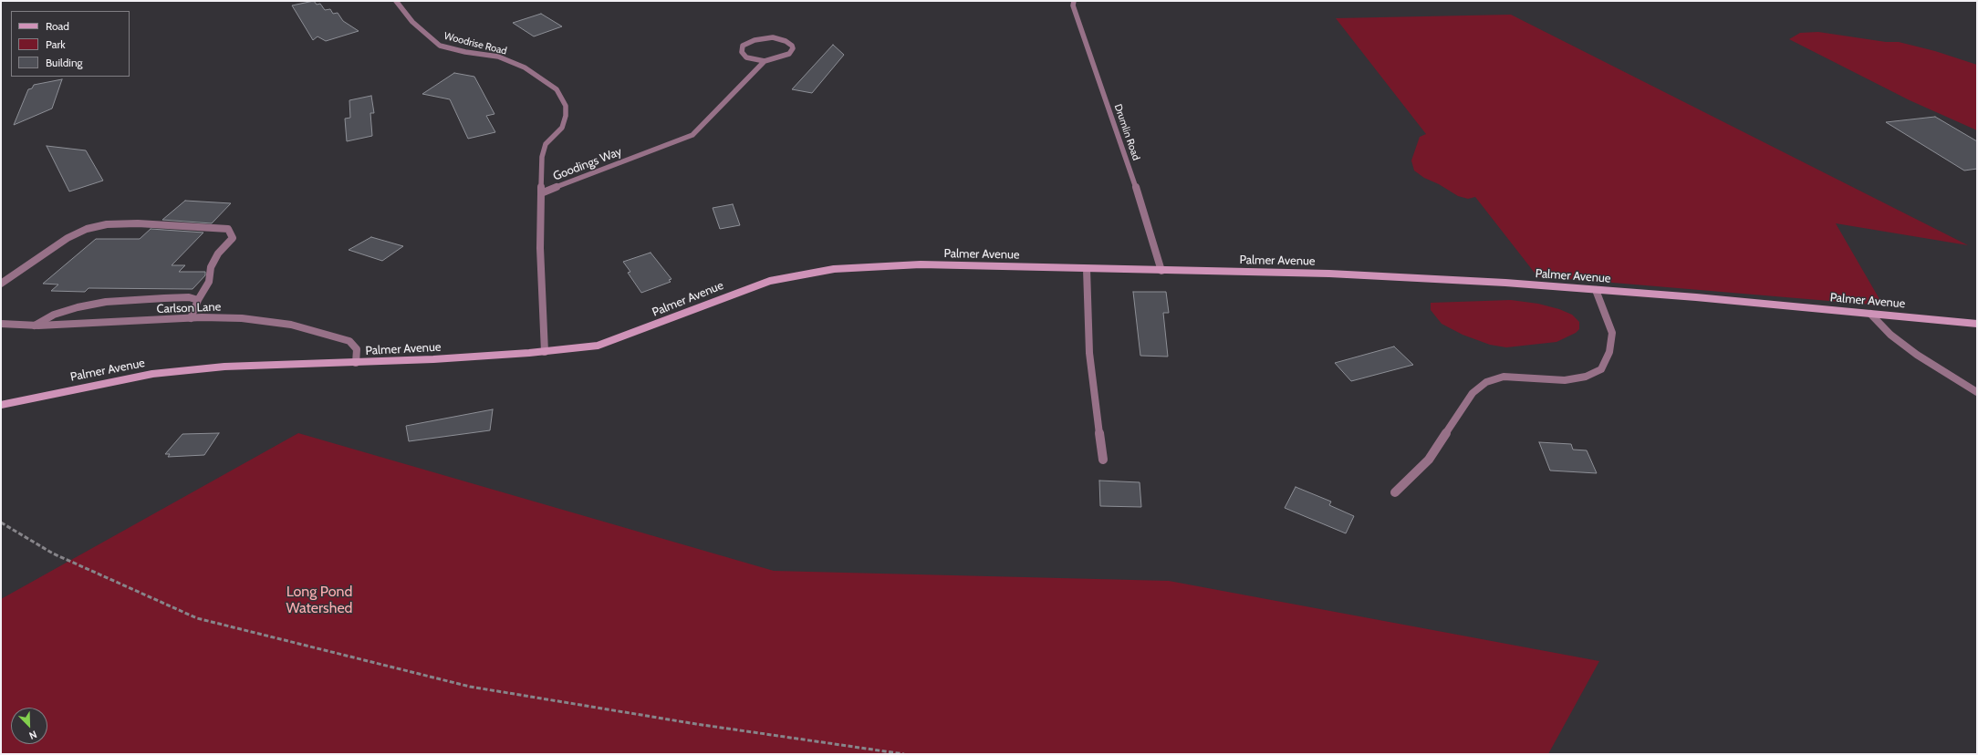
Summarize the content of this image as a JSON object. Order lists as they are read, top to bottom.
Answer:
{
  "streets": {
    "main road": ["Palmer Avenue"],
    "street": [
      "Woodrise Road",
      "Drumlin Road",
      "Goodings Way",
      "Carlson Lane"
    ]
  },
  "crossings": [
    ["Woodrise Road", "Goodings Way"],
    ["Drumlin Road", "Palmer Avenue"],
    ["Palmer Avenue", "Carlson Lane"]
  ],
  "parks": ["Long Pond Watershed"],
  "legend": ["Road", "Park", "Building"],
  "north": "bottom right"
}
